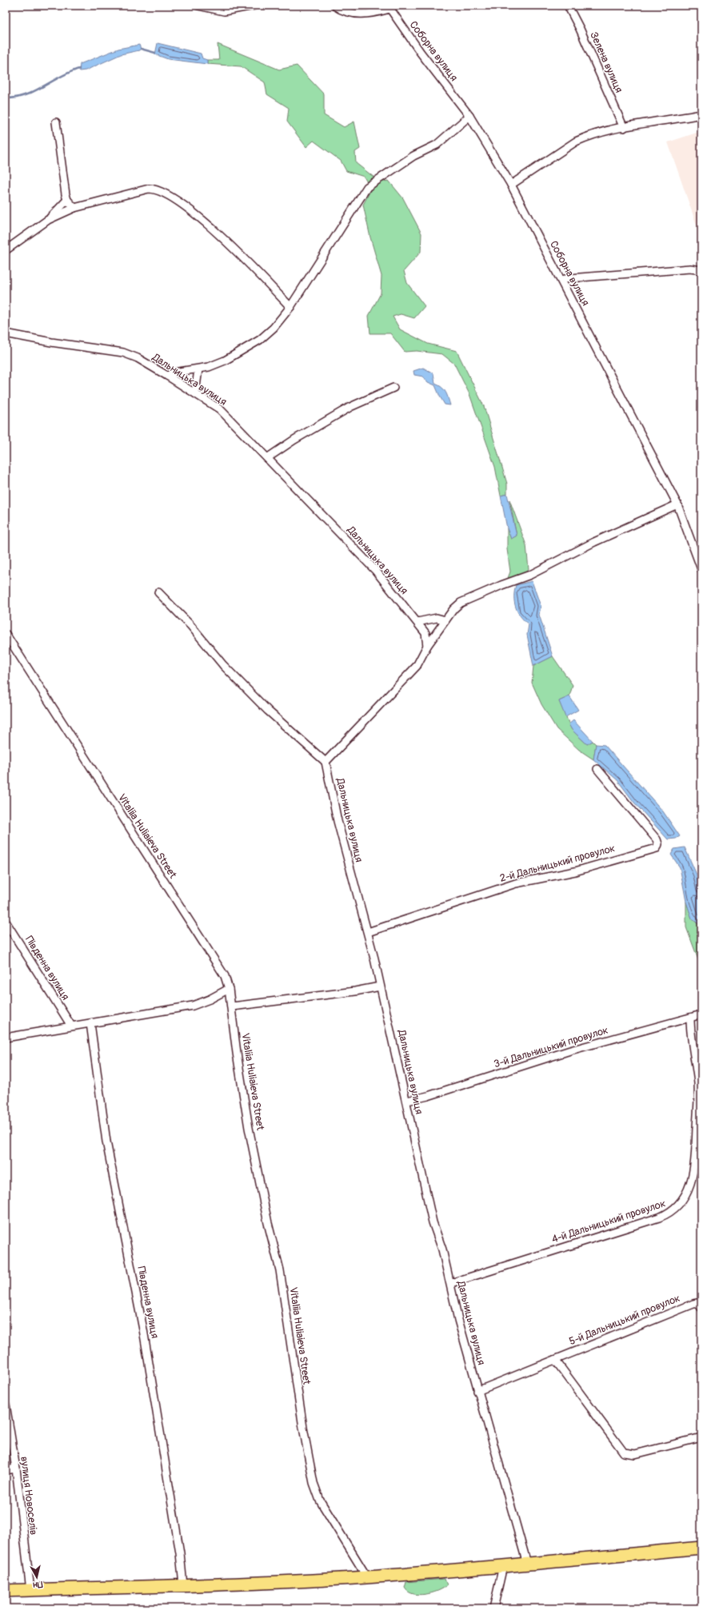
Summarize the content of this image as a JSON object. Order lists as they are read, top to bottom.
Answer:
{
  "streets": {
    "street": [
      "Соборна вулиця",
      "Зелена вулиця",
      "Дальницька вулиця",
      "Vitaliia Huliaieva Street",
      "2-й Дальницький провулок",
      "Південна вулиця",
      "3-й Дальницький провулок",
      "4-й Дальницький провулок",
      "5-й Дальницький провулок",
      "вулиця Новоселів"
    ]
  },
  "crossings": [
    ["Дальницька вулиця", "2-й Дальницький провулок"],
    ["Дальницька вулиця", "3-й Дальницький провулок"],
    ["Дальницька вулиця", "4-й Дальницький провулок"],
    ["Дальницька вулиця", "5-й Дальницький провулок"],
    ["3-й Дальницький провулок", "4-й Дальницький провулок"]
  ],
  "north": "bottom"
}
